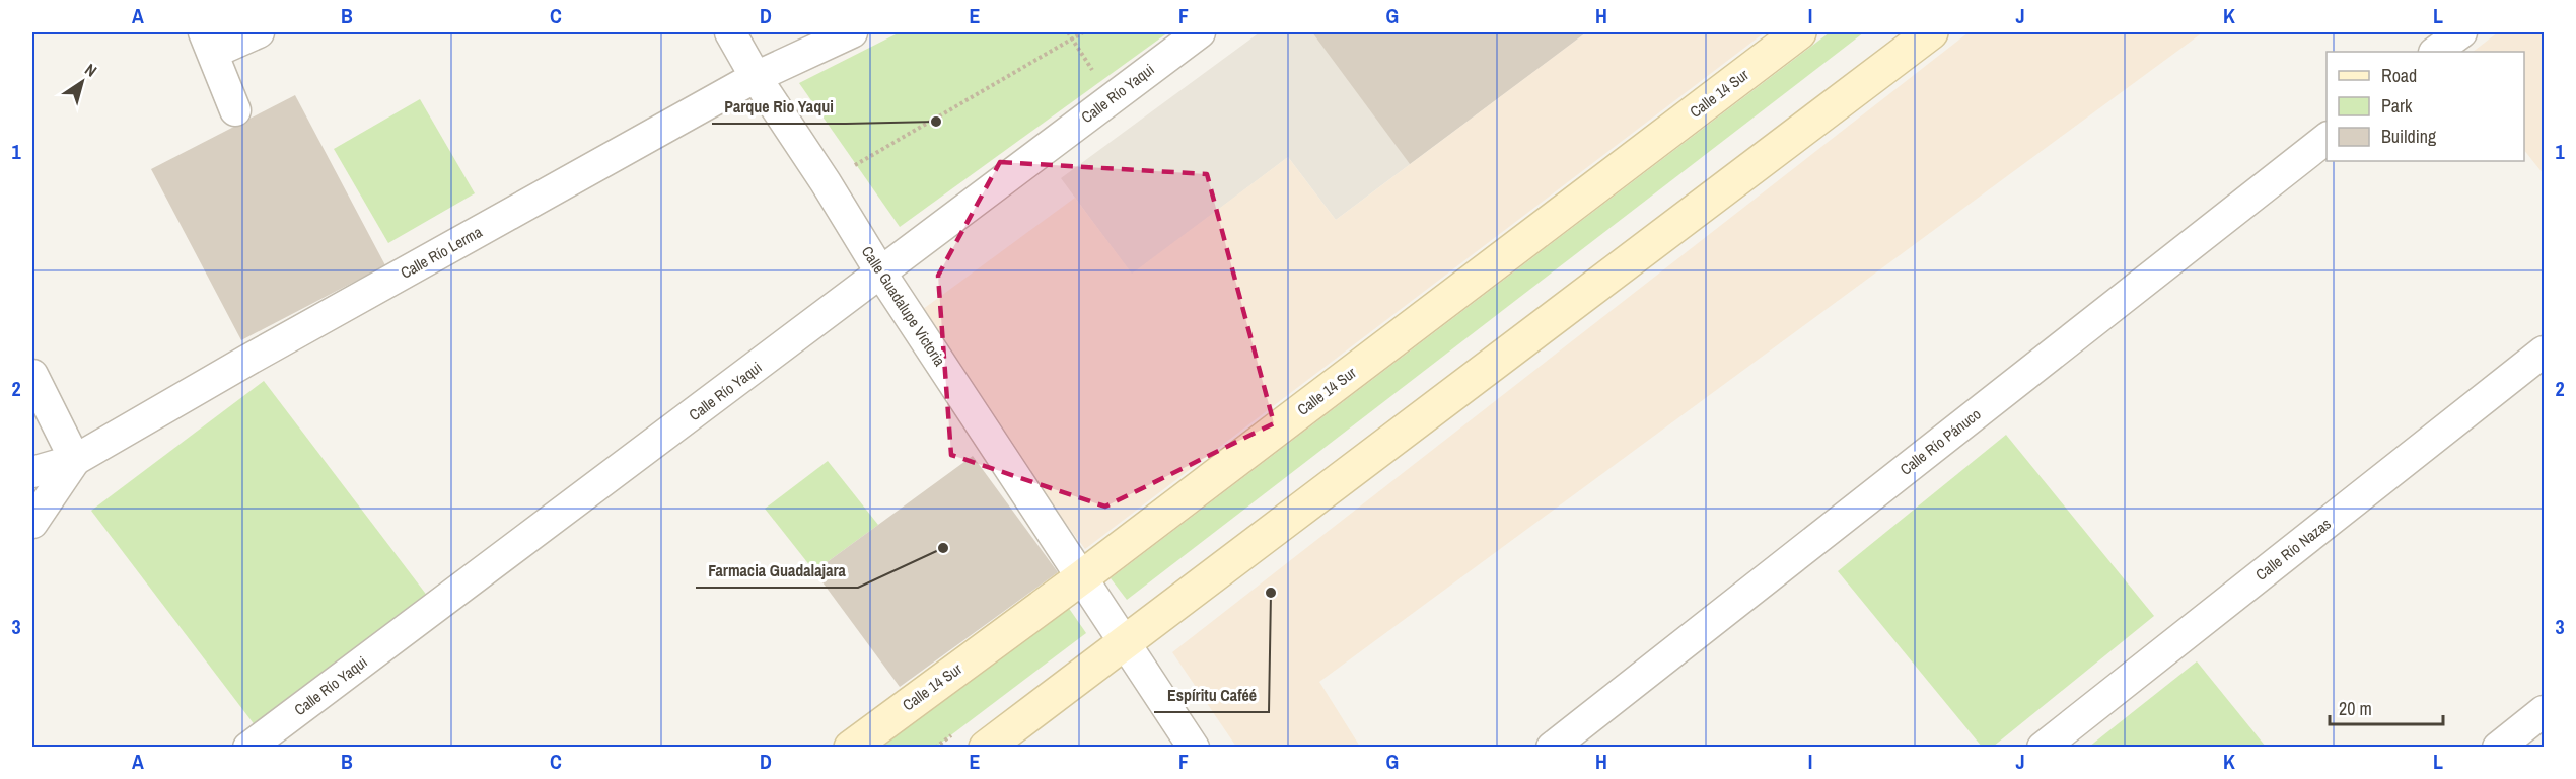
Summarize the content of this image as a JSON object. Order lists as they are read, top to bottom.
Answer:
{
  "streets": {
    "main road": ["Calle 14 Sur"],
    "street": [
      "Calle Río Yaqui",
      "Calle Río Lerma",
      "Calle Guadalupe Victoria",
      "Calle Río Pánuco",
      "Calle Río Nazas"
    ]
  },
  "crossings": [
    ["Calle Río Yaqui", "Calle Guadalupe Victoria"],
    ["Calle 14 Sur", "Calle Guadalupe Victoria"],
    ["Calle Río Lerma", "Calle Guadalupe Victoria"]
  ],
  "places": ["Parque Rio Yaqui", "Farmacia Guadalajara", "Espíritu Caféé"],
  "legend": ["Road", "Park", "Building"],
  "scale_bar": "20 m",
  "north": "top right",
  "grid": {
    "columns": [
      "A",
      "B",
      "C",
      "D",
      "E",
      "F",
      "G",
      "H",
      "I",
      "J",
      "K",
      "L"
    ],
    "rows": ["1", "2", "3"]
  }
}
